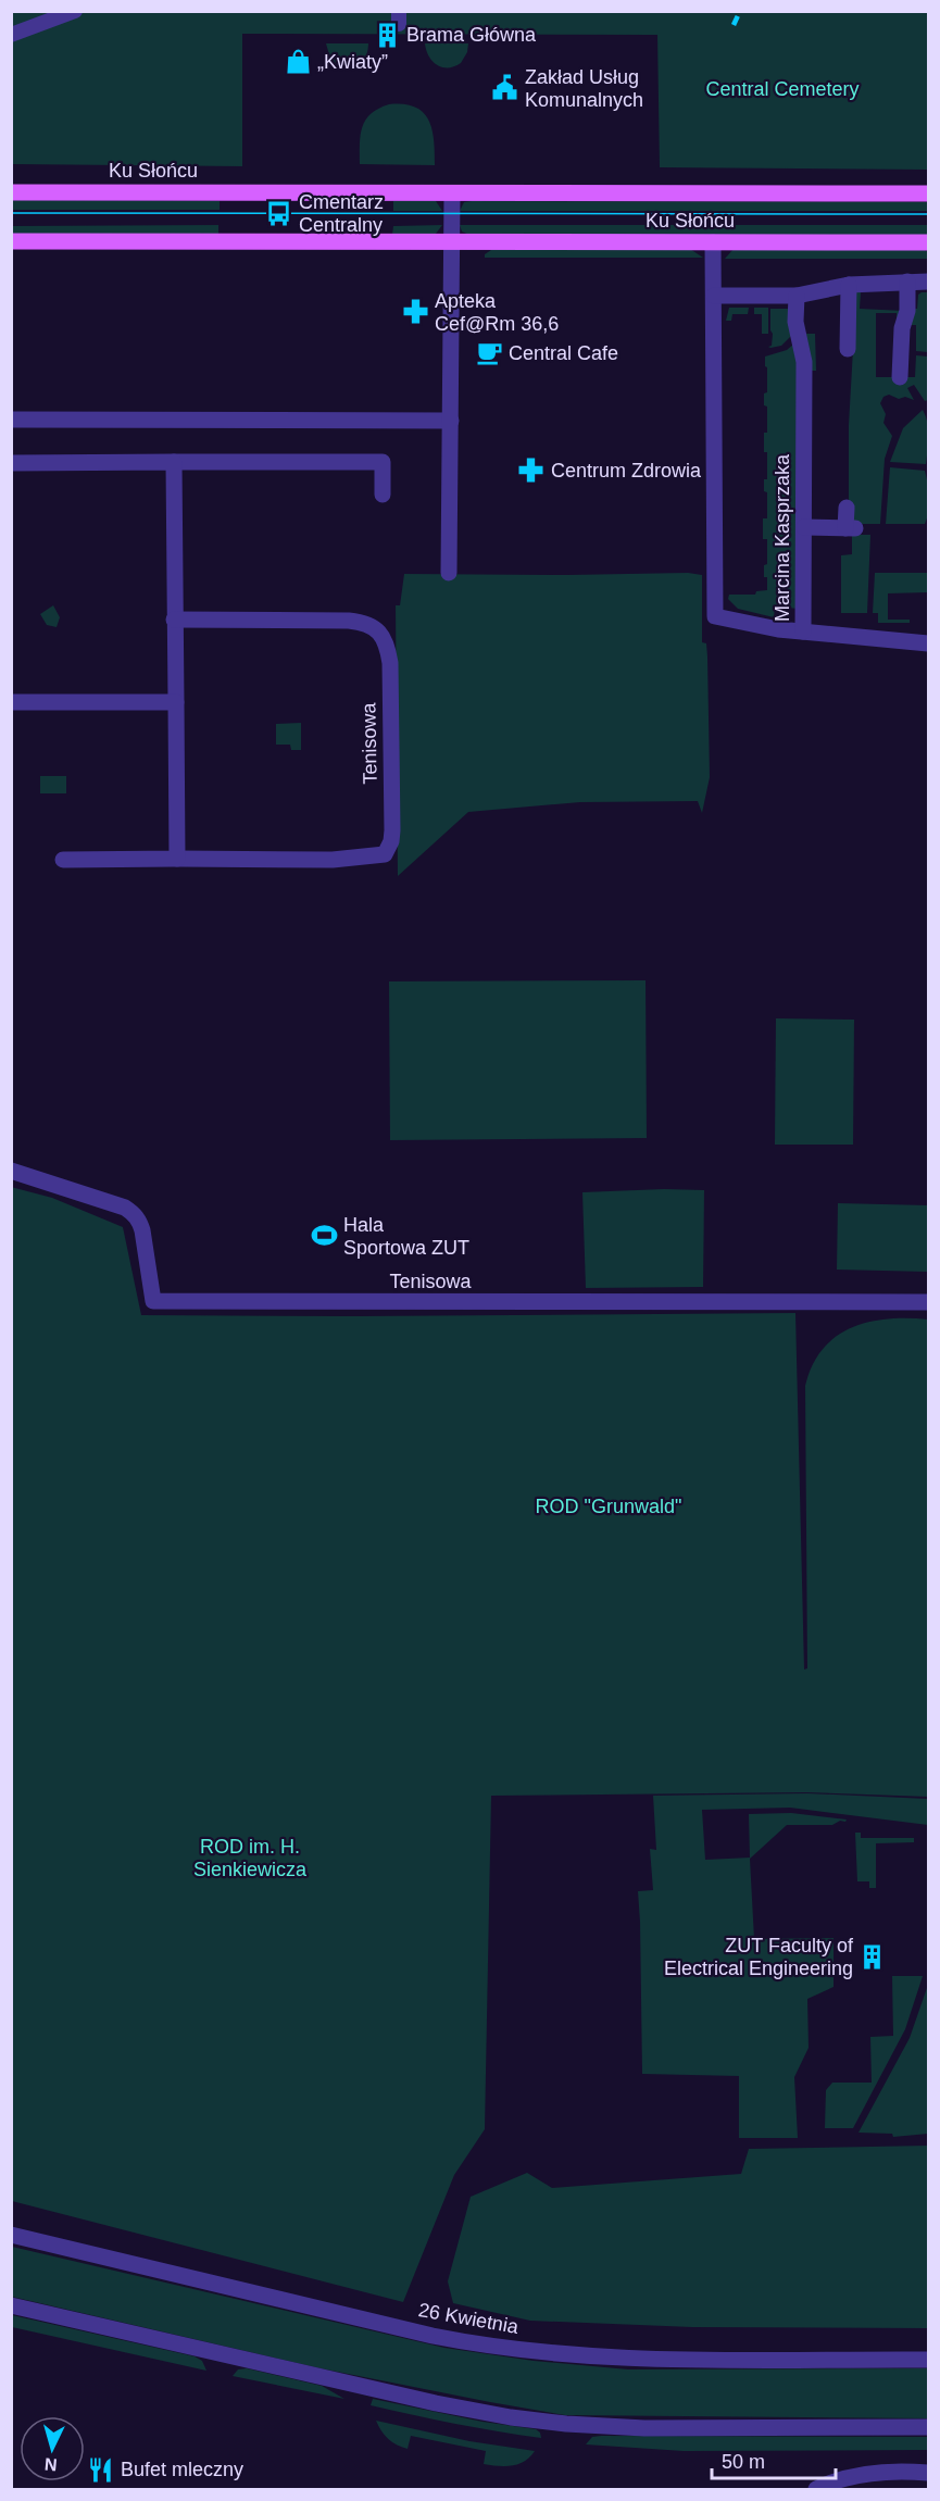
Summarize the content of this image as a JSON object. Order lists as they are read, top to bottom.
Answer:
{
  "streets": {
    "main road": ["Ku Słońcu"],
    "street": ["Marcina Kasprzaka", "Tenisowa", "26 Kwietnia"]
  },
  "crossings": [
    ["Ku Słońcu", "Marcina Kasprzaka"]
  ],
  "parks": ["Central Cemetery", "ROD \"Grunwald\"", "ROD im. H. Sienkiewicza"],
  "places": {
    "building": ["Brama Główna", "ZUT Faculty of Electrical Engineering"],
    "shop": ["„Kwiaty”"],
    "public building": ["Zakład Usług Komunalnych"],
    "bus stop": ["Cmentarz Centralny"],
    "pharmacy": ["Apteka Cef@Rm 36,6", "Centrum Zdrowia"],
    "cafe": ["Central Cafe"],
    "sports": ["Hala Sportowa ZUT"],
    "restaurant": ["Bufet mleczny"]
  },
  "scale_bar": "50 m",
  "north": "bottom"
}
